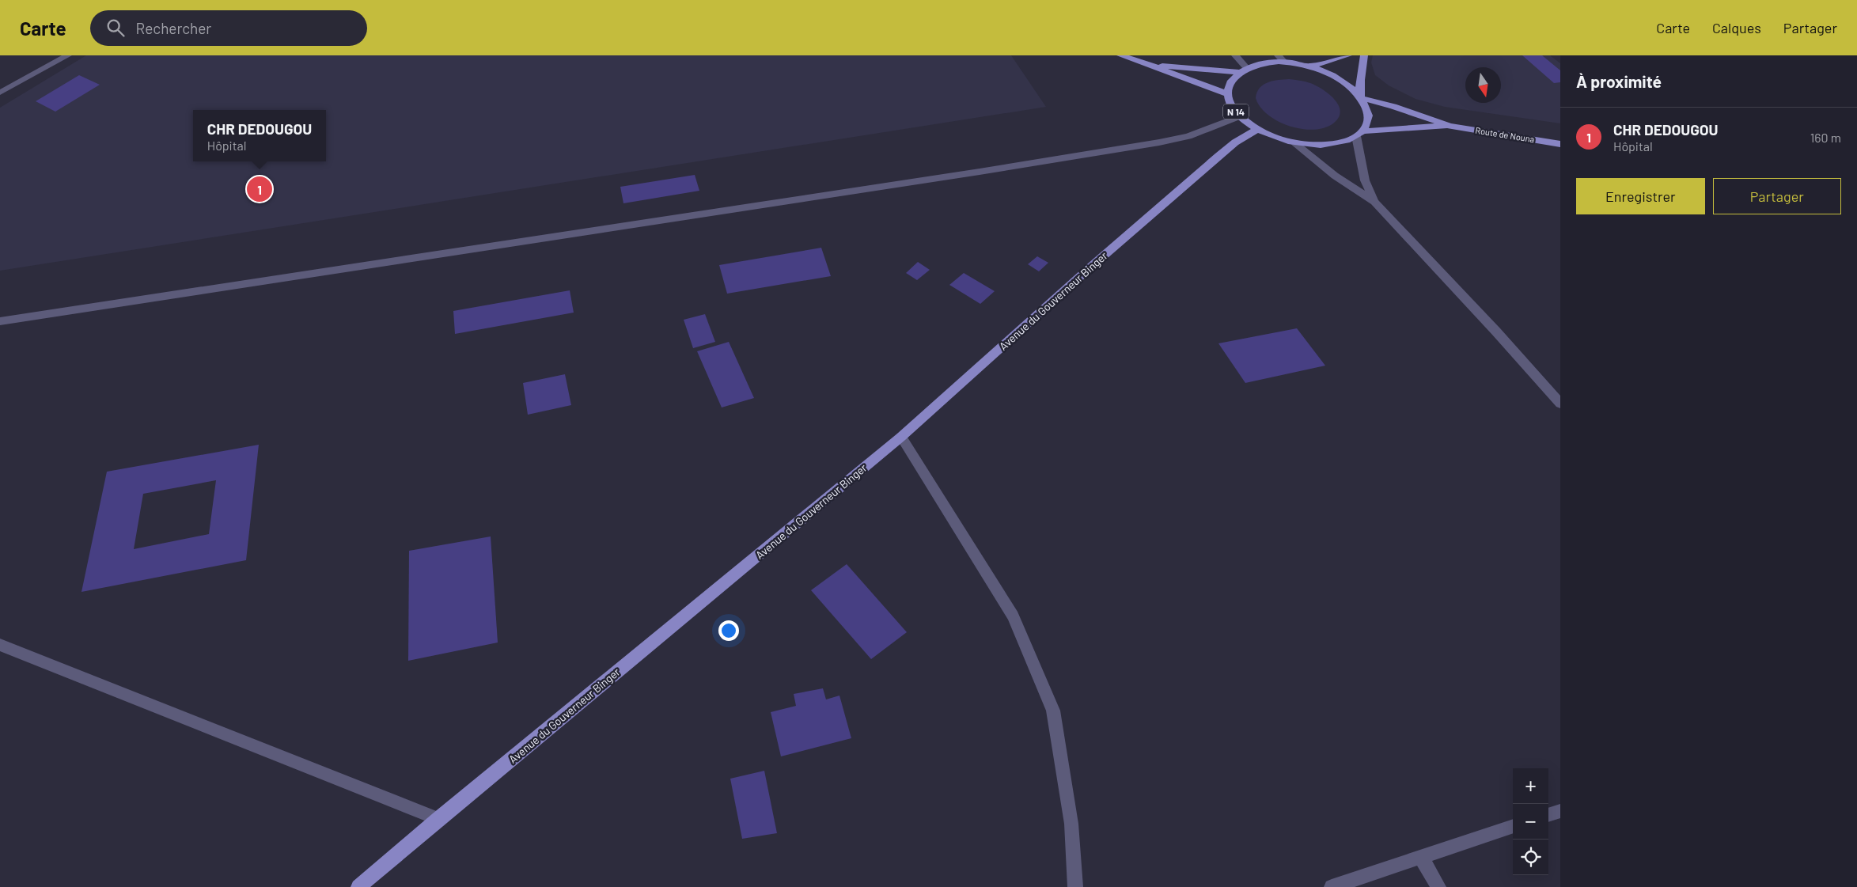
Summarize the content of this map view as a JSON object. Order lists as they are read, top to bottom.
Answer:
{
  "streets": {
    "main road": ["N 14", "Route de Nouna", "Avenue du Gouverneur Binger"]
  },
  "crossings": [
    ["N 14", "Route de Nouna"],
    ["N 14", "Avenue du Gouverneur Binger"]
  ],
  "north": "bottom",
  "page": {
    "header": "Carte",
    "search": "Rechercher",
    "nav": ["Carte", "Calques", "Partager"],
    "heading": "À proximité",
    "list": [
      {
        "mark": "1",
        "name": "CHR DEDOUGOU",
        "note": "Hôpital",
        "value": "160 m"
      }
    ],
    "popup": ["CHR DEDOUGOU", "Hôpital"],
    "buttons": ["Enregistrer", "Partager"],
    "pins": "1",
    "map_buttons": ["+", "−"]
  }
}
